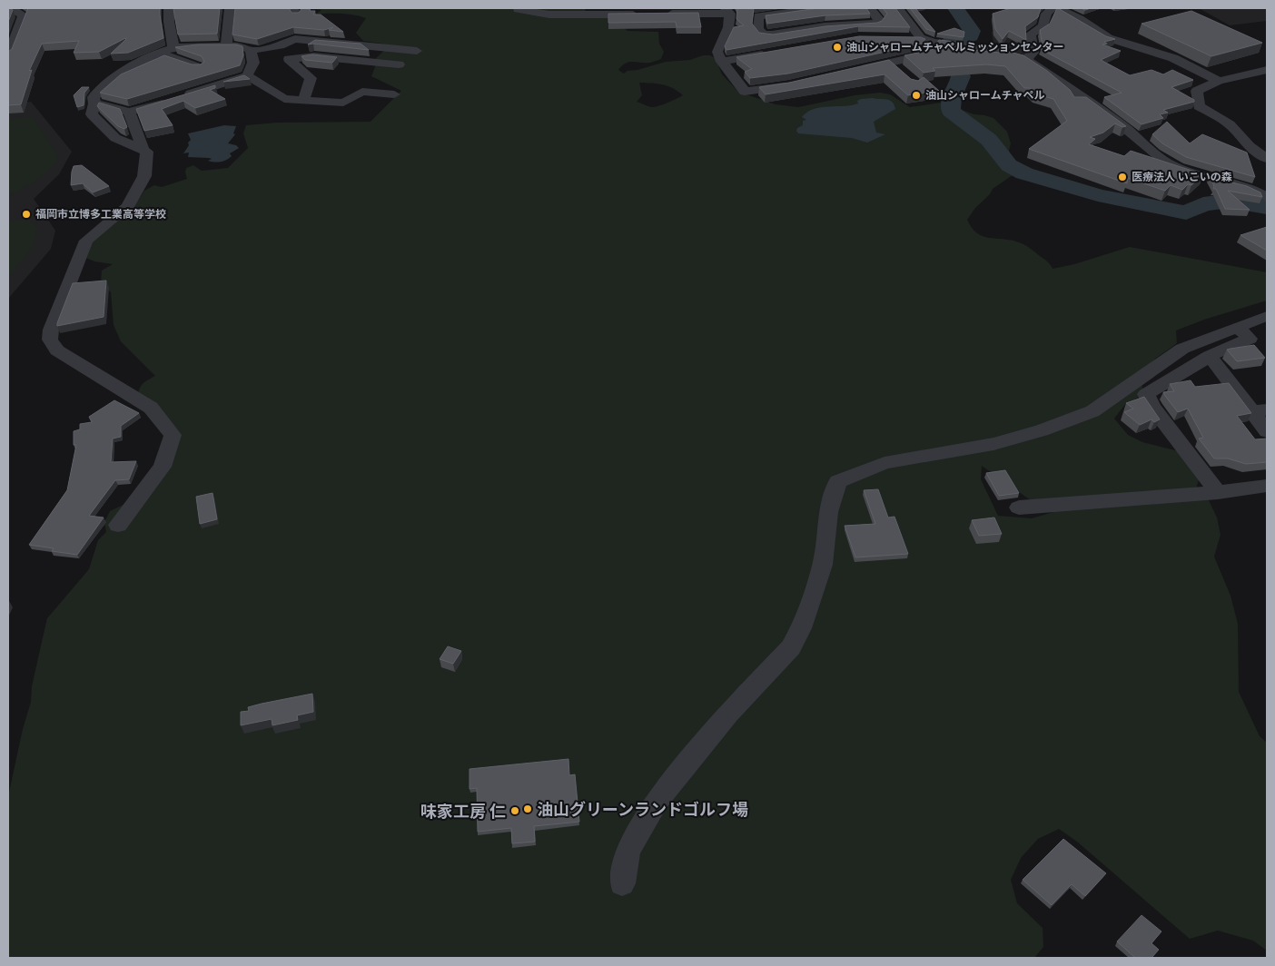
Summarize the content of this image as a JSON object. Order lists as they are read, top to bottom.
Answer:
{
  "places": [
    "油山シャロームチャペルミッションセンター",
    "油山シャロームチャペル",
    "医療法人 いこいの森",
    "福岡市立博多工業高等学校",
    "油山グリーンランドゴルフ場",
    "味家工房 仁"
  ]
}
